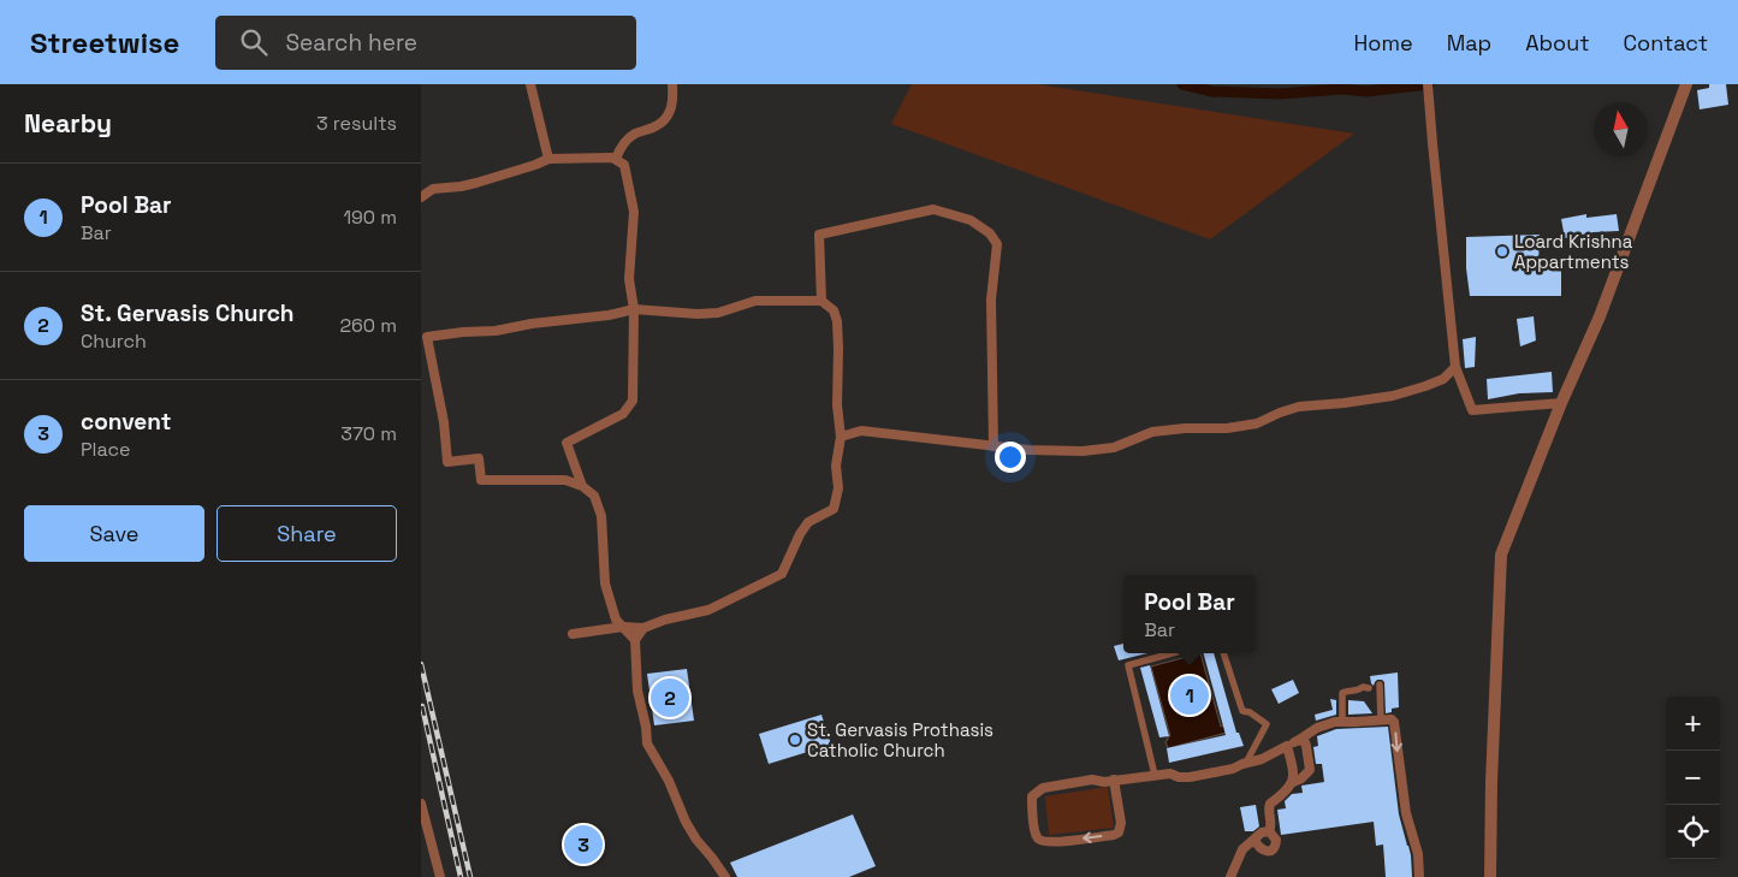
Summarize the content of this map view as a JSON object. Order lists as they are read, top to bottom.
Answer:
{
  "places": ["Loard Krishna Appartments", "St. Gervasis Prothasis Catholic Church"],
  "north": "top",
  "page": {
    "header": "Streetwise",
    "search": "Search here",
    "nav": [
      "Home",
      "Map",
      "About",
      "Contact"
    ],
    "heading": ["Nearby", "3 results"],
    "list": [
      {
        "mark": "1",
        "name": "Pool Bar",
        "note": "Bar",
        "value": "190 m"
      },
      {
        "mark": "2",
        "name": "St. Gervasis Church",
        "note": "Church",
        "value": "260 m"
      },
      {
        "mark": "3",
        "name": "convent",
        "note": "Place",
        "value": "370 m"
      }
    ],
    "buttons": ["Save", "Share"],
    "popup": ["Pool Bar", "Bar"],
    "pins": ["1", "2", "3"],
    "map_buttons": ["+", "−"]
  }
}
